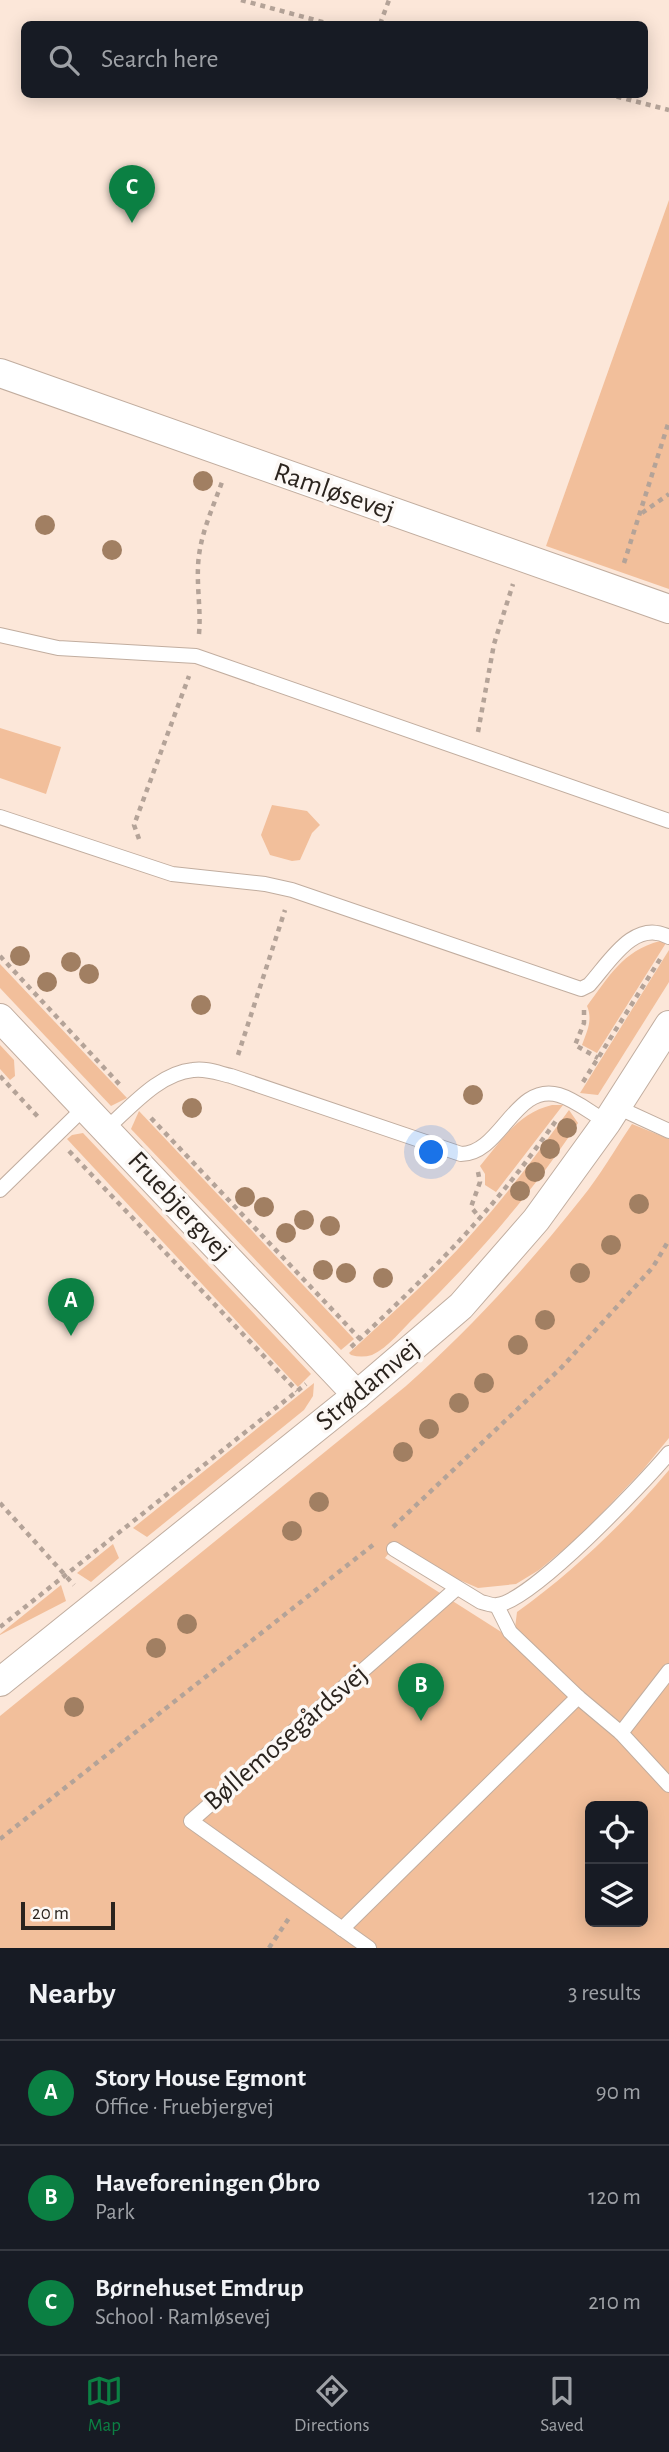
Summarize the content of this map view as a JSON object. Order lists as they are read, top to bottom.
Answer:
{
  "streets": {
    "street": ["Ramløsevej", "Fruebjergvej", "Strødamvej"],
    "lane": ["Bøllemosegårdsvej"]
  },
  "crossings": [
    ["Fruebjergvej", "Strødamvej"]
  ],
  "scale_bar": "20 m",
  "page": {
    "search": "Search here",
    "pins": ["C", "A", "B"],
    "scale": "20 m",
    "heading": ["Nearby", "3 results"],
    "list": [
      {
        "mark": "A",
        "name": "Story House Egmont",
        "note": "Office · Fruebjergvej",
        "value": "90 m"
      },
      {
        "mark": "B",
        "name": "Haveforeningen Øbro",
        "note": "Park",
        "value": "120 m"
      },
      {
        "mark": "C",
        "name": "Børnehuset Emdrup",
        "note": "School · Ramløsevej",
        "value": "210 m"
      }
    ],
    "nav": ["Map", "Directions", "Saved"]
  }
}
